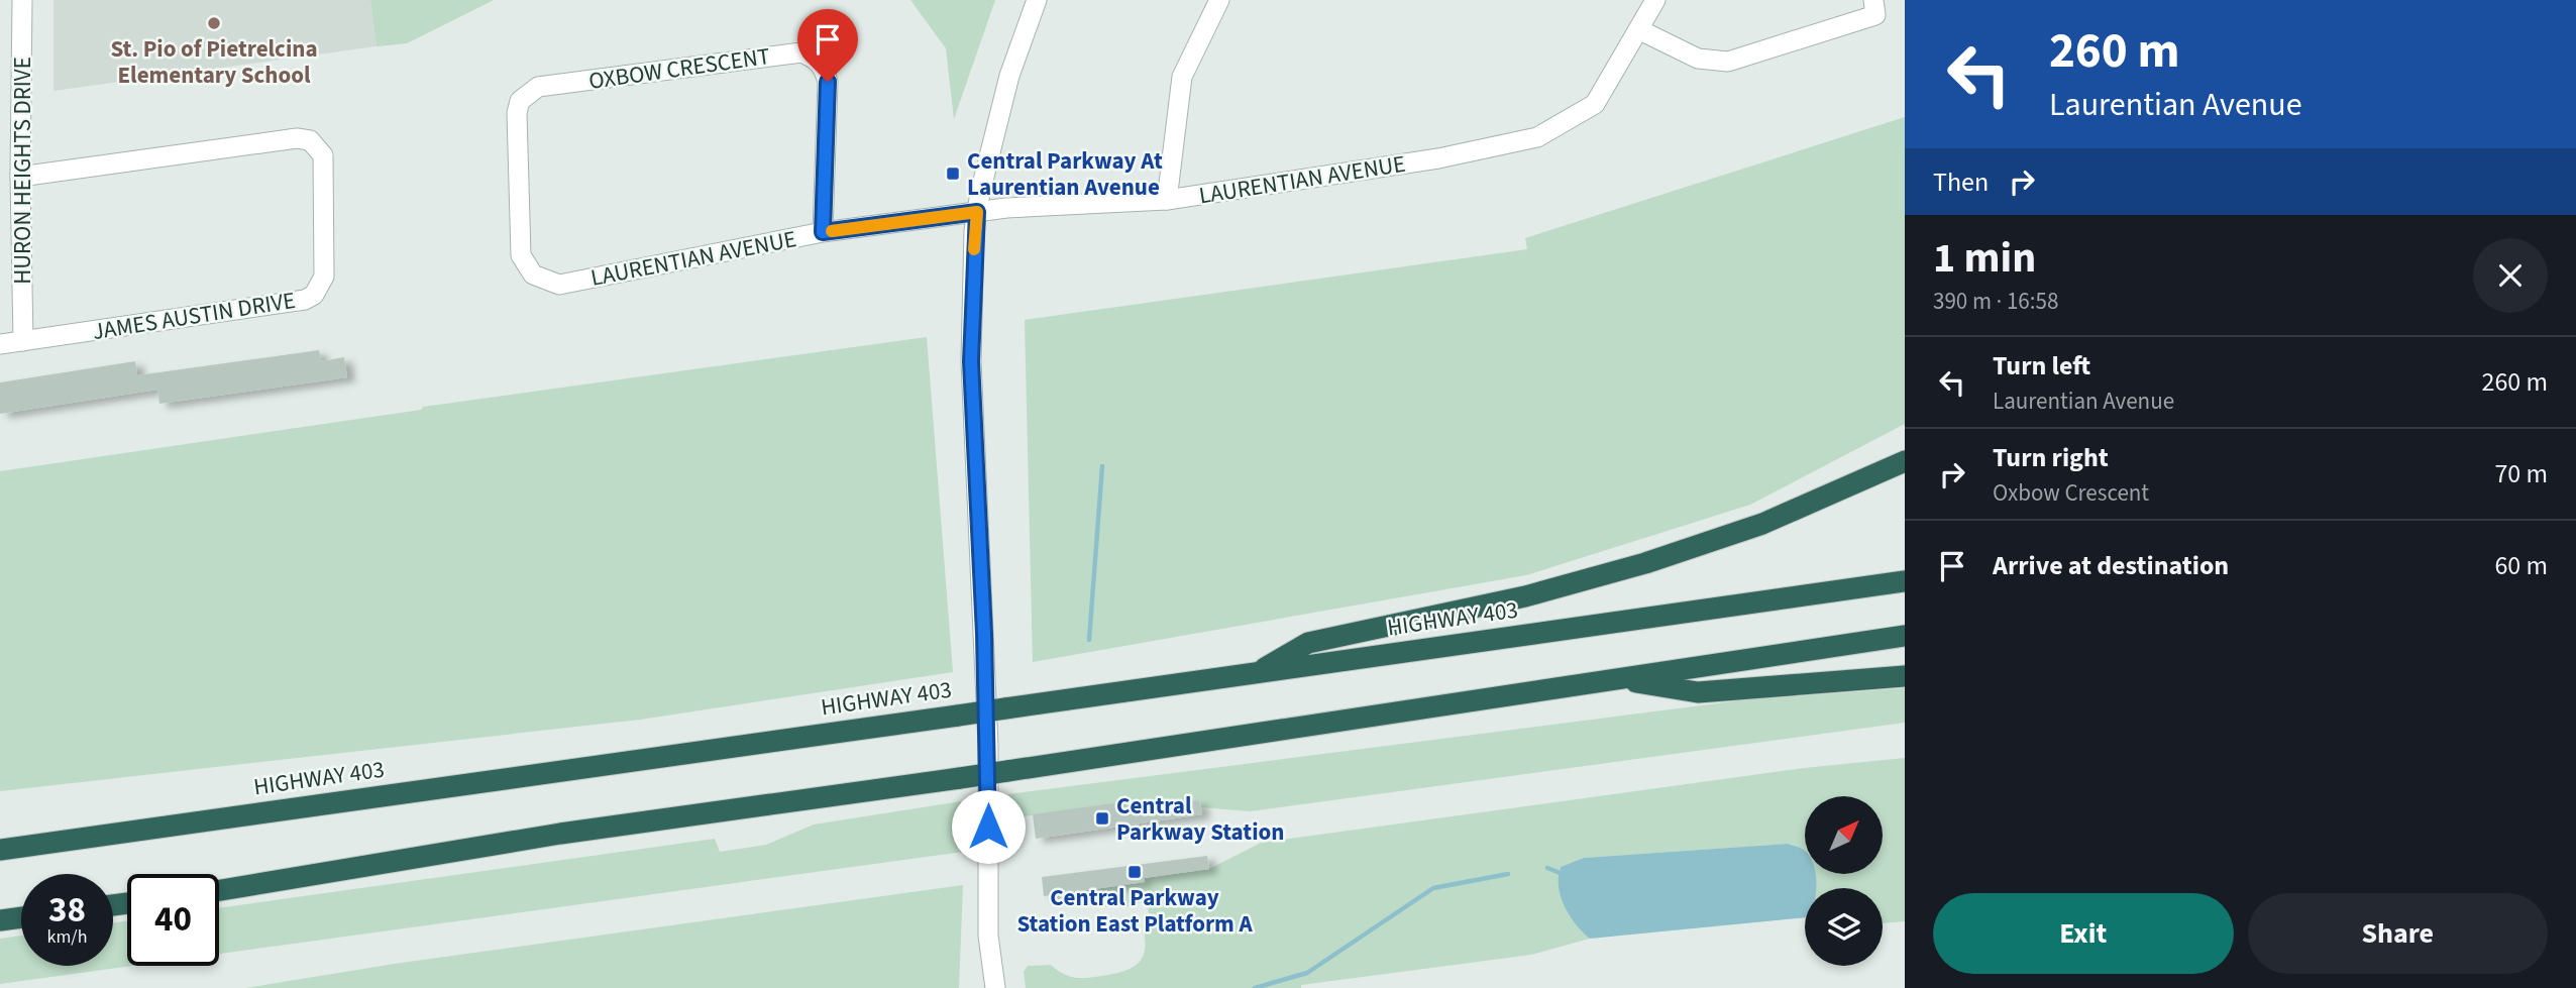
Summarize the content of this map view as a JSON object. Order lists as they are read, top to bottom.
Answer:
{
  "streets": {
    "highway": ["HIGHWAY 403"],
    "street": [
      "OXBOW CRESCENT",
      "HURON HEIGHTS DRIVE",
      "LAURENTIAN AVENUE",
      "JAMES AUSTIN DRIVE"
    ]
  },
  "crossings": [
    ["OXBOW CRESCENT", "LAURENTIAN AVENUE"],
    ["HURON HEIGHTS DRIVE", "JAMES AUSTIN DRIVE"]
  ],
  "places": {
    "other": ["St. Pio of Pietrelcina Elementary School"],
    "transit": ["Central Parkway At Laurentian Avenue", "Central Parkway Station", "Central Parkway Station East Platform A"]
  },
  "north": "top right",
  "page": {
    "turn": ["260 m", "Laurentian Avenue"],
    "then": "Then",
    "heading": ["1 min", "390 m · 16:58"],
    "list": [
      {
        "name": "Turn left",
        "note": "Laurentian Avenue",
        "value": "260 m"
      },
      {
        "name": "Turn right",
        "note": "Oxbow Crescent",
        "value": "70 m"
      },
      {
        "name": "Arrive at destination",
        "value": "60 m"
      }
    ],
    "speed": "38 km/h",
    "limit": "40",
    "buttons": ["Exit", "Share"]
  }
}
